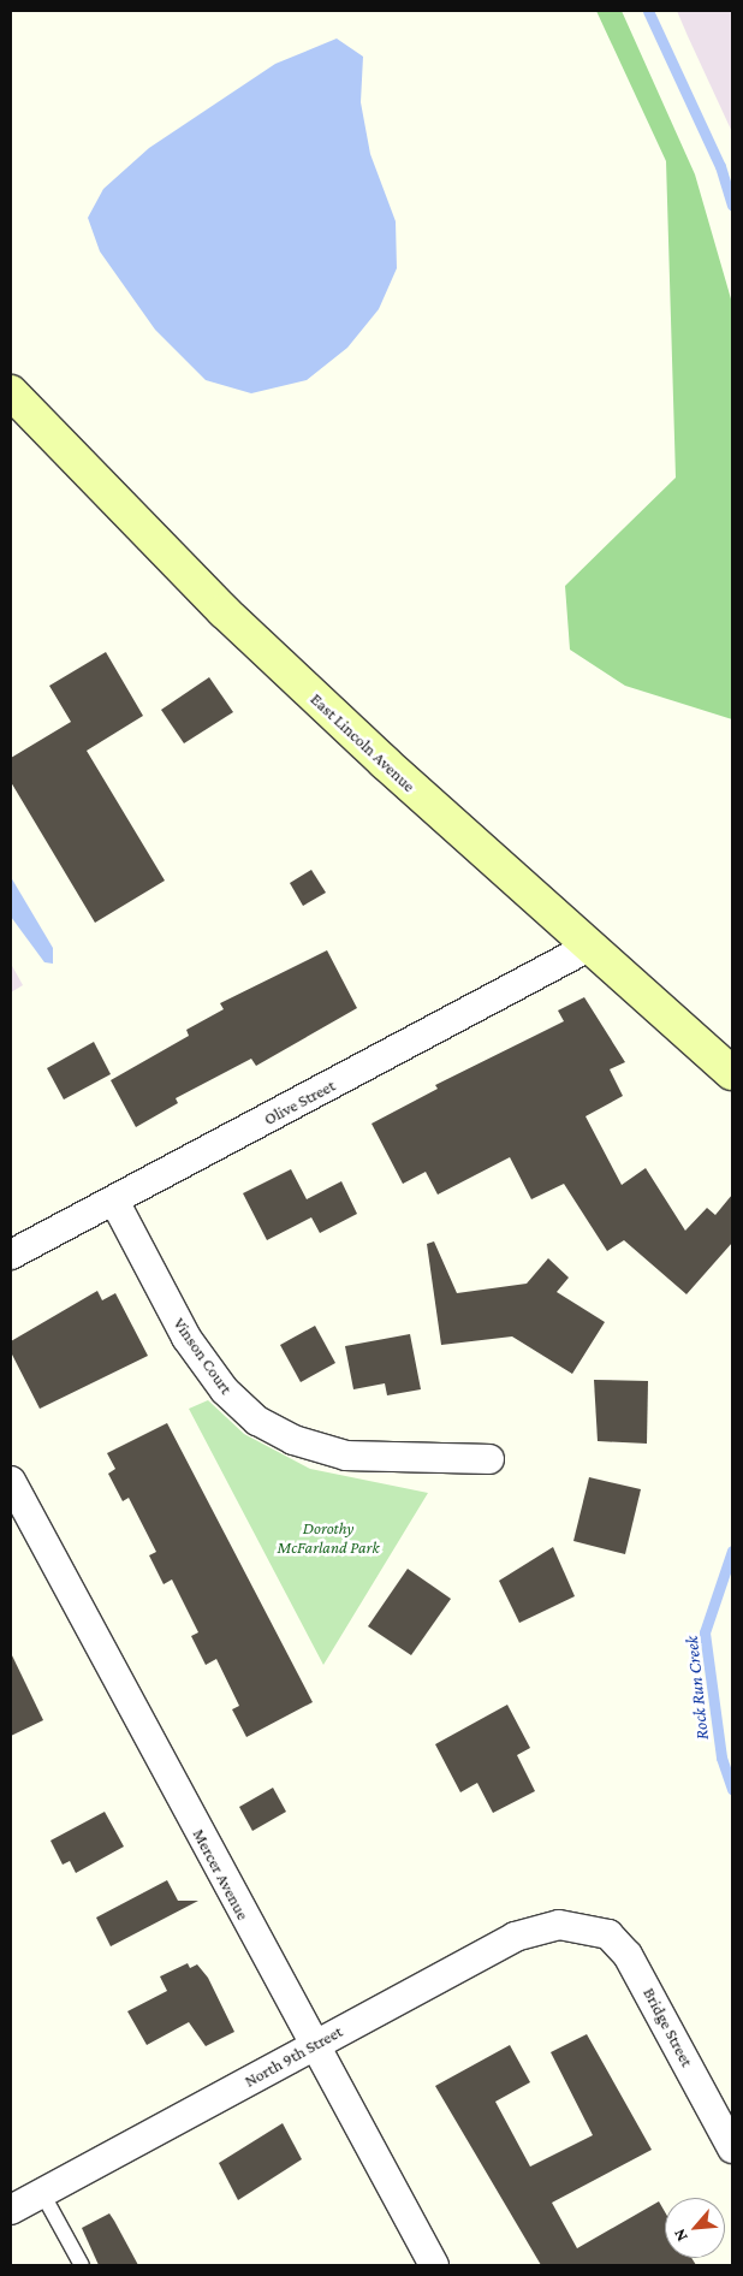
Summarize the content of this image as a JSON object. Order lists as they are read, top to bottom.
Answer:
{
  "streets": {
    "main road": ["East Lincoln Avenue"],
    "street": [
      "Olive Street",
      "Vinson Court",
      "Mercer Avenue",
      "Bridge Street",
      "North 9th Street"
    ]
  },
  "crossings": [
    ["East Lincoln Avenue", "Olive Street"],
    ["Olive Street", "Vinson Court"],
    ["Mercer Avenue", "North 9th Street"],
    ["Bridge Street", "North 9th Street"]
  ],
  "water": ["Rock Run Creek"],
  "parks": ["Dorothy McFarland Park"],
  "north": "bottom left"
}
